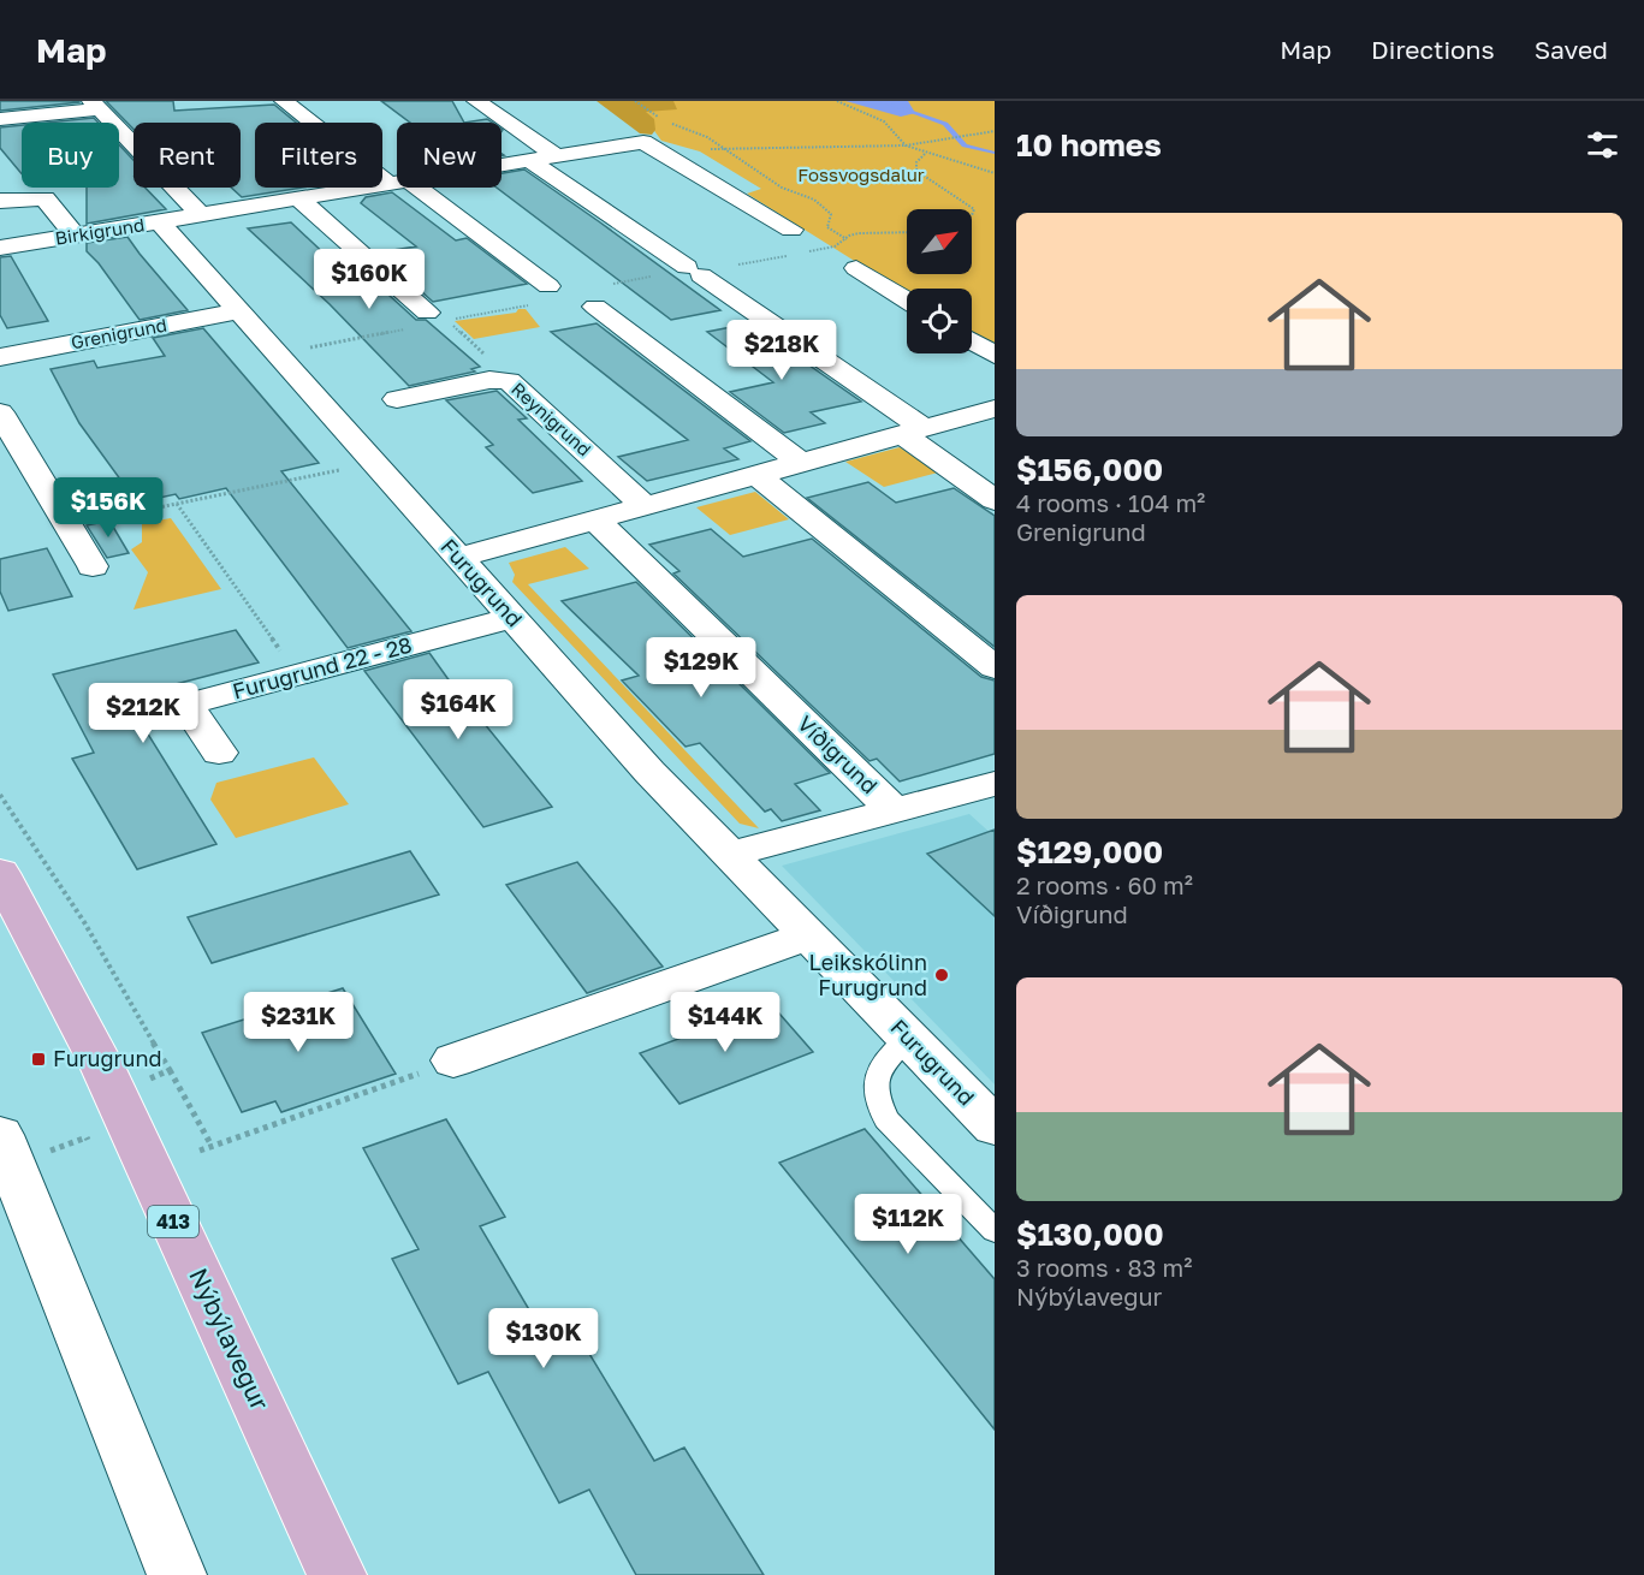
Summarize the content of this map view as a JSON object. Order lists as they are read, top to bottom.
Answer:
{
  "streets": {
    "main road": ["413", "Nýbýlavegur"],
    "street": [
      "Birkigrund",
      "Grenigrund",
      "Reynigrund",
      "Furugrund",
      "Furugrund 22 - 28",
      "Víðigrund"
    ]
  },
  "crossings": [
    ["Birkigrund", "Furugrund"],
    ["Grenigrund", "Furugrund"],
    ["Furugrund", "Furugrund 22 - 28"],
    ["Furugrund", "Víðigrund"]
  ],
  "parks": ["Fossvogsdalur"],
  "places": {
    "other": ["Leikskólinn Furugrund"],
    "transit": ["Furugrund"]
  },
  "north": "top right",
  "page": {
    "header": "Map",
    "nav": ["Map", "Directions", "Saved"],
    "heading": "10 homes",
    "chip": [
      "Buy",
      "Rent",
      "Filters",
      "New"
    ],
    "list": [
      {
        "name": "$156,000",
        "note": "4 rooms · 104 m² · Grenigrund"
      },
      {
        "name": "$129,000",
        "note": "2 rooms · 60 m² · Víðigrund"
      },
      {
        "name": "$130,000",
        "note": "3 rooms · 83 m² · Nýbýlavegur"
      }
    ],
    "price": [
      "$160K",
      "$218K",
      "$156K",
      "$129K",
      "$164K",
      "$212K",
      "$231K",
      "$144K",
      "$112K",
      "$130K"
    ]
  }
}
